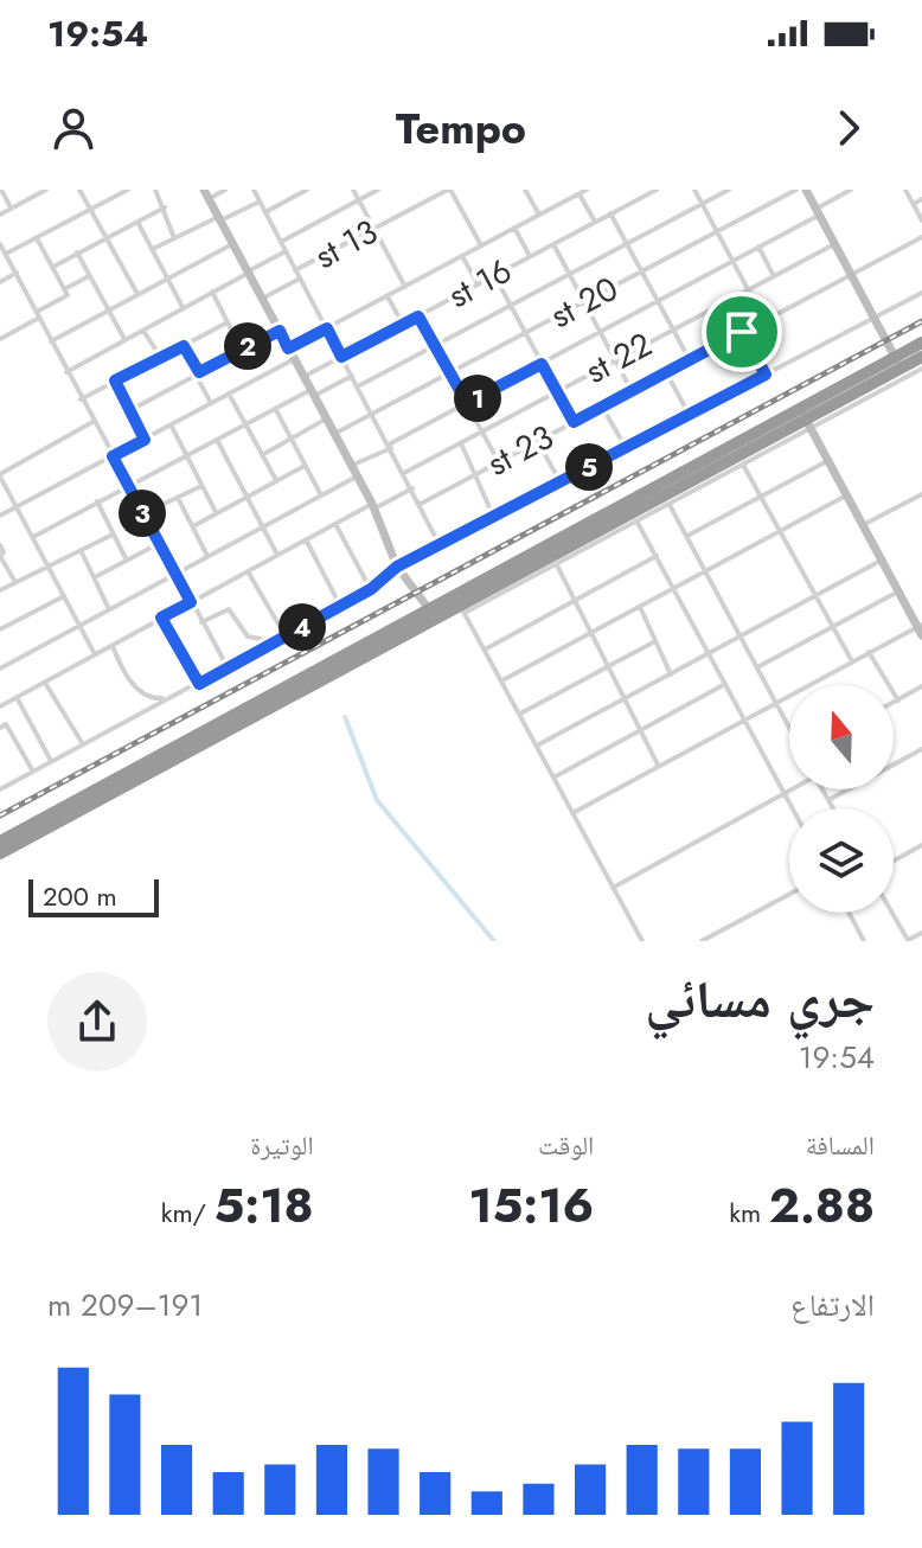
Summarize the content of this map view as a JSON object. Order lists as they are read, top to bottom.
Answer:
{
  "streets": {
    "street": [
      "st 13",
      "st 16",
      "st 20",
      "st 22",
      "st 23"
    ]
  },
  "scale_bar": "200 m",
  "north": "top",
  "page": {
    "status": "19:54",
    "header": "Tempo",
    "pins": [
      "2",
      "1",
      "5",
      "3",
      "4"
    ],
    "scale": "200 m",
    "heading": ["جري مسائي", "19:54"],
    "stats": [
      ["المسافة", "2.88 km"],
      ["الوقت", "15:16"],
      ["الوتيرة", "5:18 /km"]
    ],
    "chart": ["الارتفاع", "191–209 m"]
  }
}
